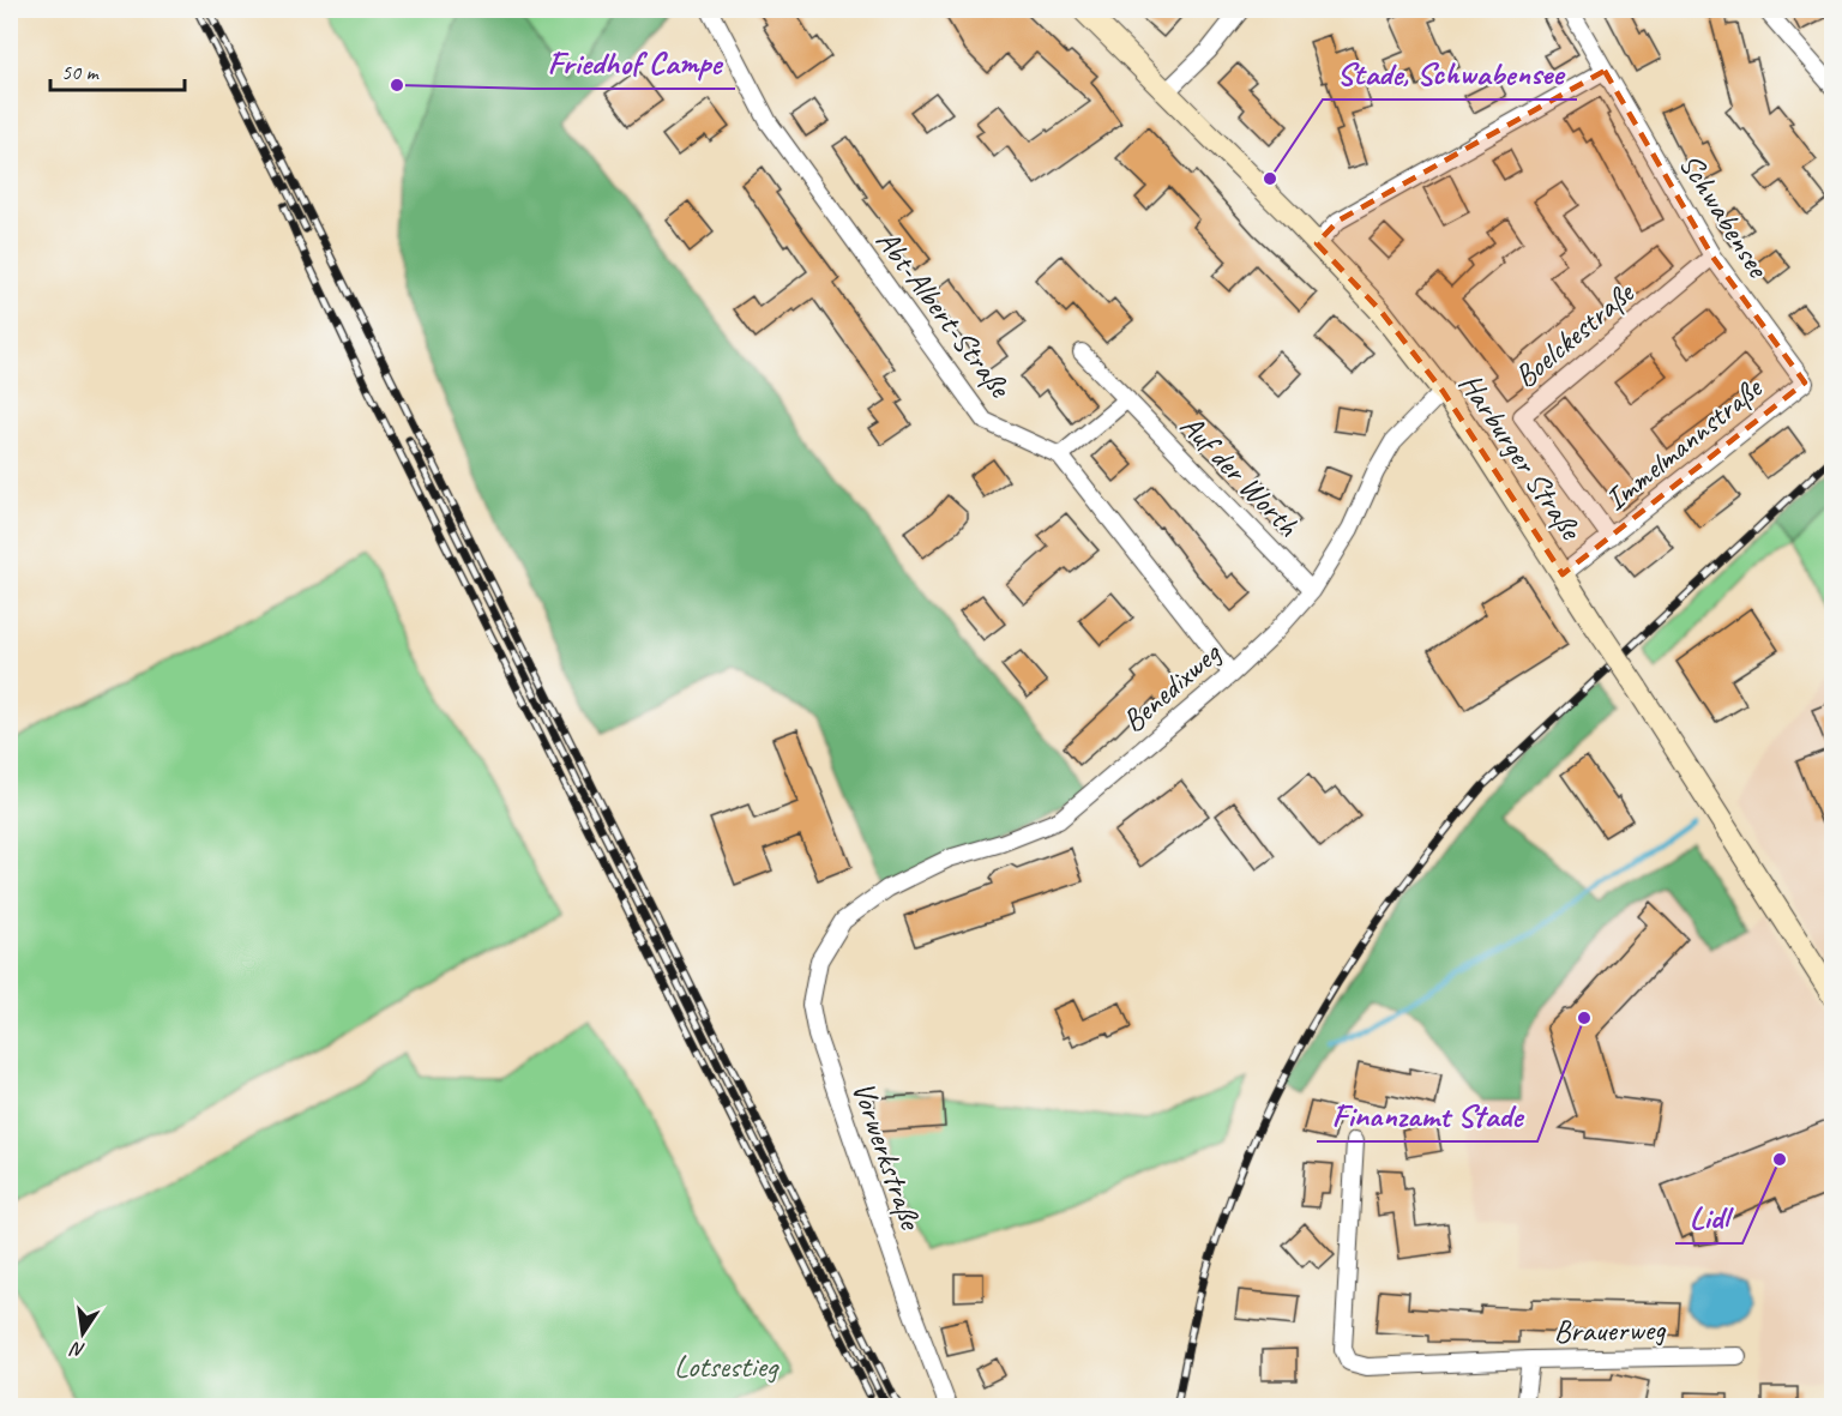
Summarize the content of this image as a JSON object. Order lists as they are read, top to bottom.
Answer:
{
  "streets": {
    "main road": ["Harburger Straße"],
    "street": [
      "Schwabensee",
      "Abt-Albert-Straße",
      "Boelckestraße",
      "Immelmannstraße",
      "Auf der Worth",
      "Benedixweg",
      "Vorwerkstraße",
      "Brauerweg"
    ]
  },
  "crossings": [
    ["Schwabensee", "Boelckestraße"],
    ["Schwabensee", "Immelmannstraße"],
    ["Abt-Albert-Straße", "Benedixweg"],
    ["Boelckestraße", "Immelmannstraße"],
    ["Immelmannstraße", "Harburger Straße"],
    ["Harburger Straße", "Benedixweg"],
    ["Auf der Worth", "Benedixweg"],
    ["Benedixweg", "Vorwerkstraße"]
  ],
  "parks": ["Lotsestieg"],
  "places": [
    "Friedhof Campe",
    "Stade, Schwabensee",
    "Finanzamt Stade",
    "Lidl"
  ],
  "scale_bar": "50 m",
  "north": "bottom"
}
